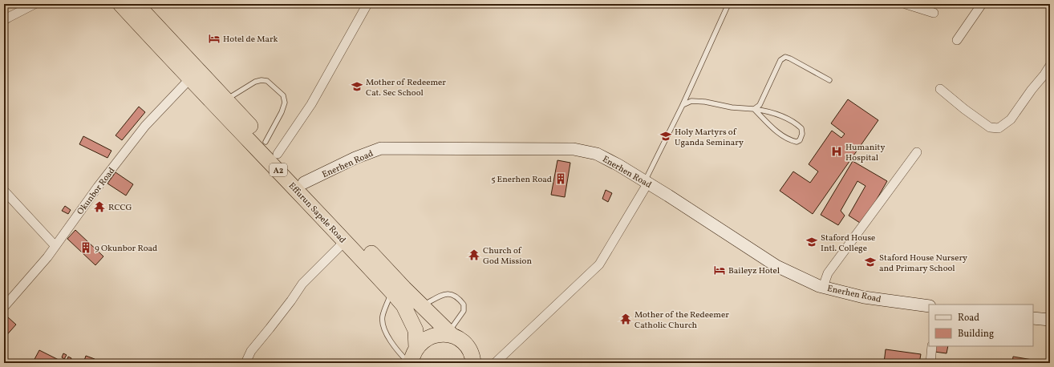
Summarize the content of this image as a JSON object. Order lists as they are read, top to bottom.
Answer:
{
  "streets": {
    "highway": ["A2", "Effurun Sapele Road"],
    "street": ["Enerhen Road", "Okunbor Road"]
  },
  "crossings": [
    ["Enerhen Road", "Effurun Sapele Road"],
    ["A2", "Effurun Sapele Road"],
    ["Okunbor Road", "Effurun Sapele Road"]
  ],
  "places": {
    "hotel": ["Hotel de Mark", "Baileyz Hotel"],
    "school or university": [
      "Mother of Redeemer Cat. Sec School",
      "Holy Martyrs of Uganda Seminary",
      "Staford House Intl. College",
      "Staford House Nursery and Primary School"
    ],
    "hospital": ["Humanity Hospital"],
    "building": ["5 Enerhen Road", "9 Okunbor Road"],
    "temple": ["RCCG", "Church of God Mission", "Mother of the Redeemer Catholic Church"]
  },
  "legend": ["Road", "Building"]
}
